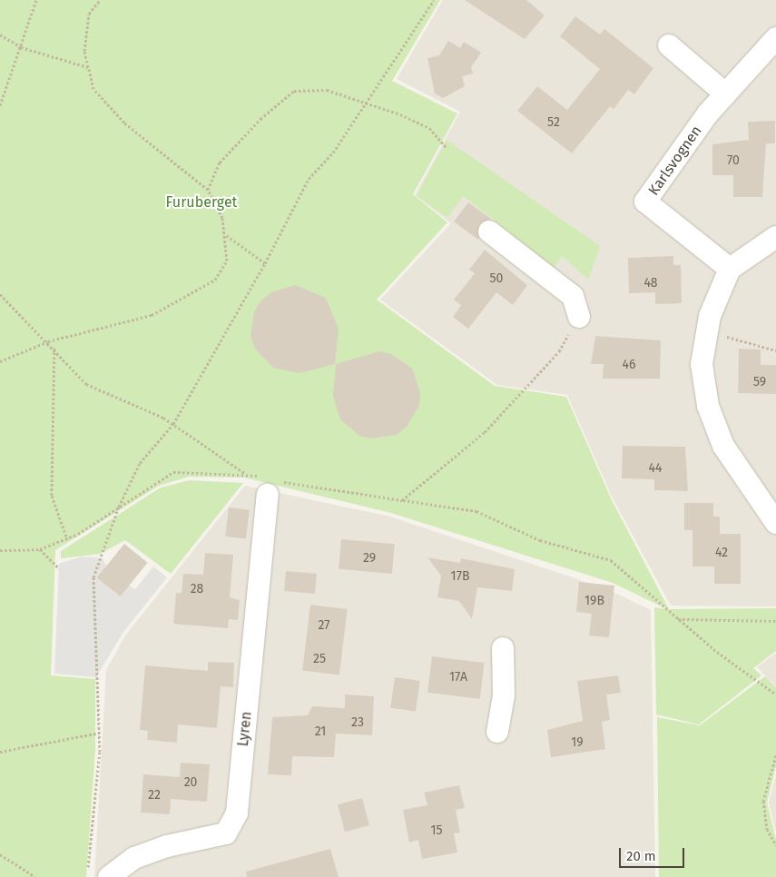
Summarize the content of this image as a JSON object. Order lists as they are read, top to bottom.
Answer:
{
  "streets": {
    "street": ["Karlsvognen", "Lyren"]
  },
  "parks": ["Furuberget"],
  "house_numbers": [
    "52",
    "70",
    "50",
    "48",
    "46",
    "59",
    "44",
    "42",
    "29",
    "17B",
    "28",
    "19B",
    "27",
    "25",
    "17A",
    "23",
    "21",
    "19",
    "20",
    "22",
    "15"
  ],
  "scale_bar": "20 m"
}
